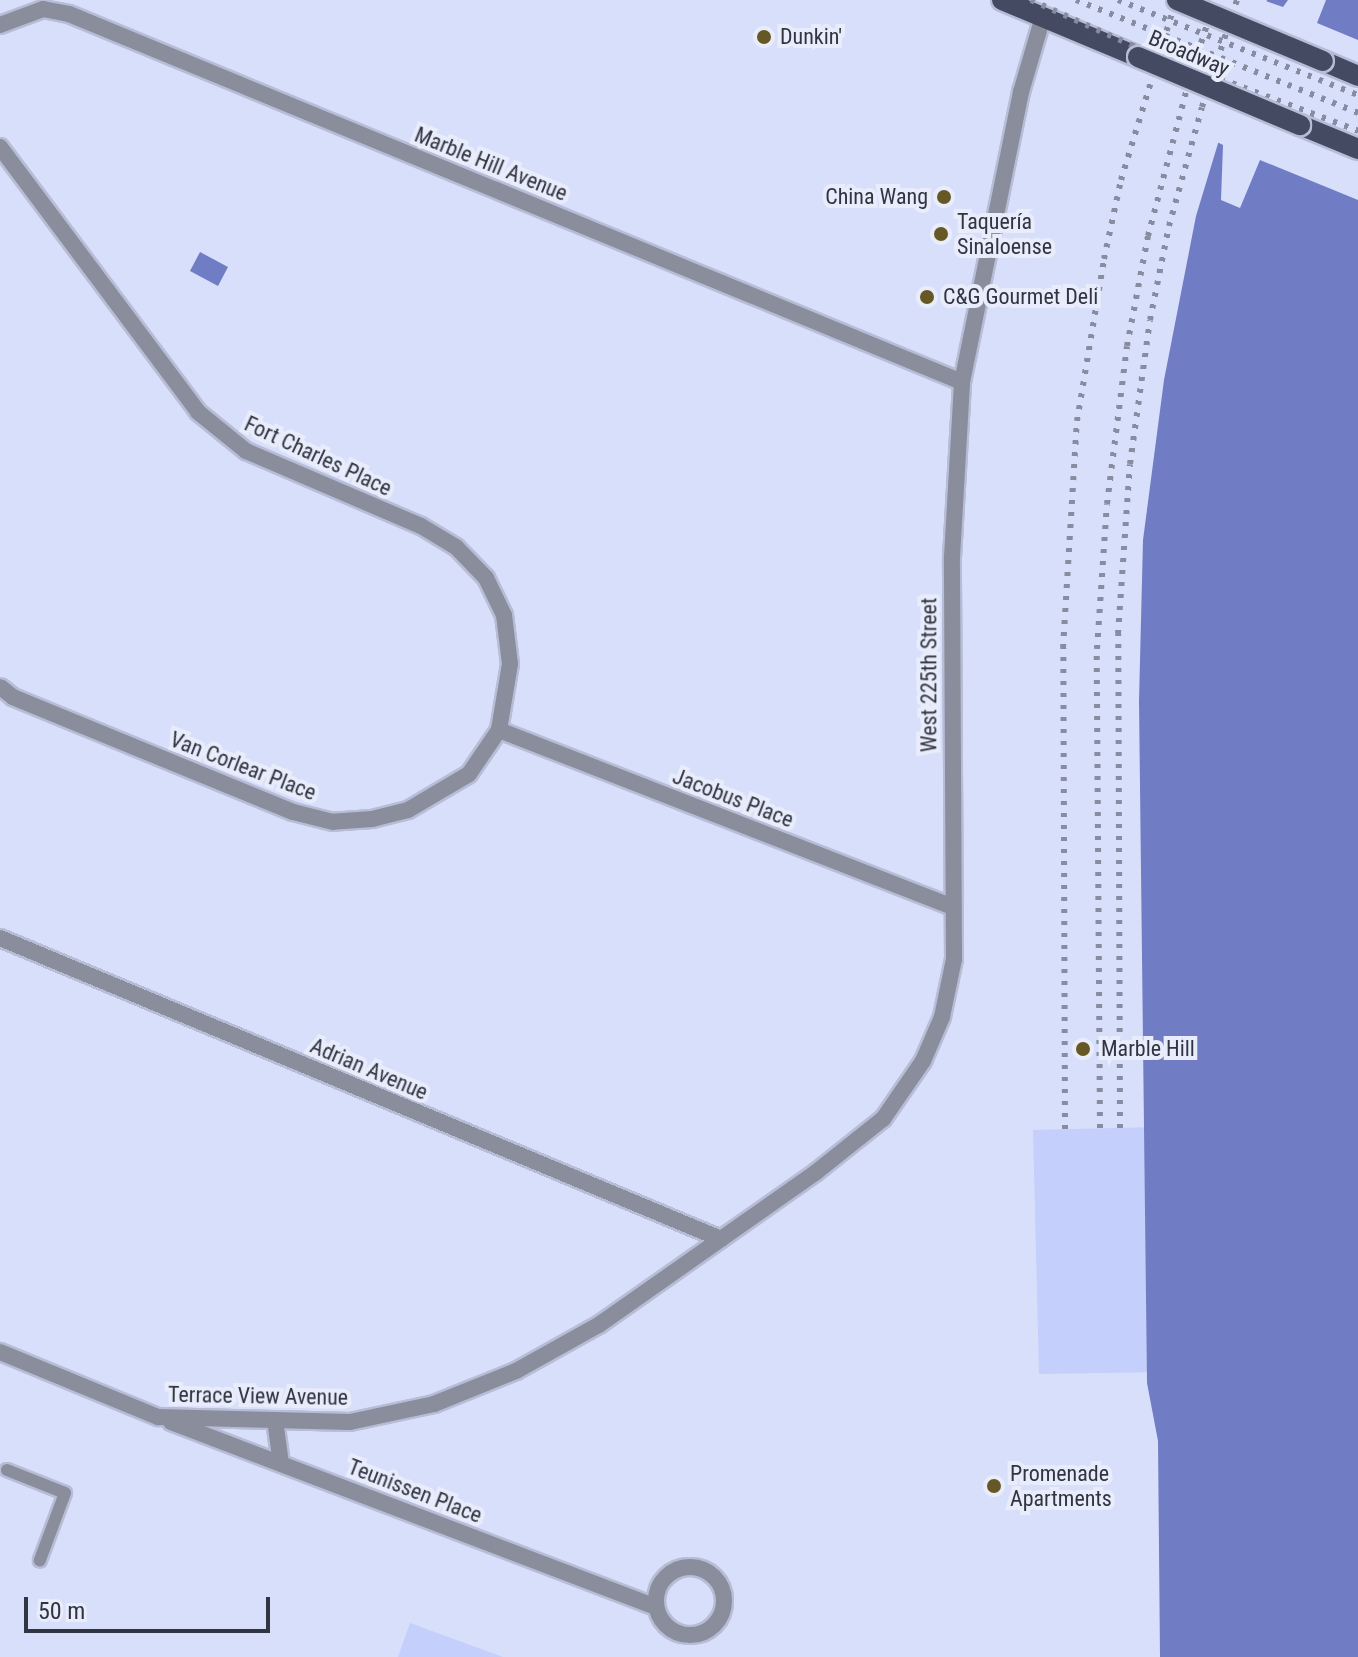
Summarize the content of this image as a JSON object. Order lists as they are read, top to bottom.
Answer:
{
  "streets": {
    "main road": ["Broadway"],
    "street": [
      "Marble Hill Avenue",
      "Fort Charles Place",
      "West 225th Street",
      "Van Corlear Place",
      "Jacobus Place",
      "Adrian Avenue",
      "Terrace View Avenue",
      "Teunissen Place"
    ]
  },
  "crossings": [
    ["Broadway", "West 225th Street"],
    ["Marble Hill Avenue", "West 225th Street"],
    ["Fort Charles Place", "Van Corlear Place"],
    ["Fort Charles Place", "Jacobus Place"],
    ["West 225th Street", "Jacobus Place"],
    ["West 225th Street", "Adrian Avenue"],
    ["West 225th Street", "Terrace View Avenue"],
    ["Van Corlear Place", "Jacobus Place"],
    ["Adrian Avenue", "Terrace View Avenue"],
    ["Terrace View Avenue", "Teunissen Place"]
  ],
  "places": [
    "Dunkin'",
    "China Wang",
    "Taquería Sinaloense",
    "C&G Gourmet Deli",
    "Marble Hill",
    "Promenade Apartments"
  ],
  "scale_bar": "50 m"
}
